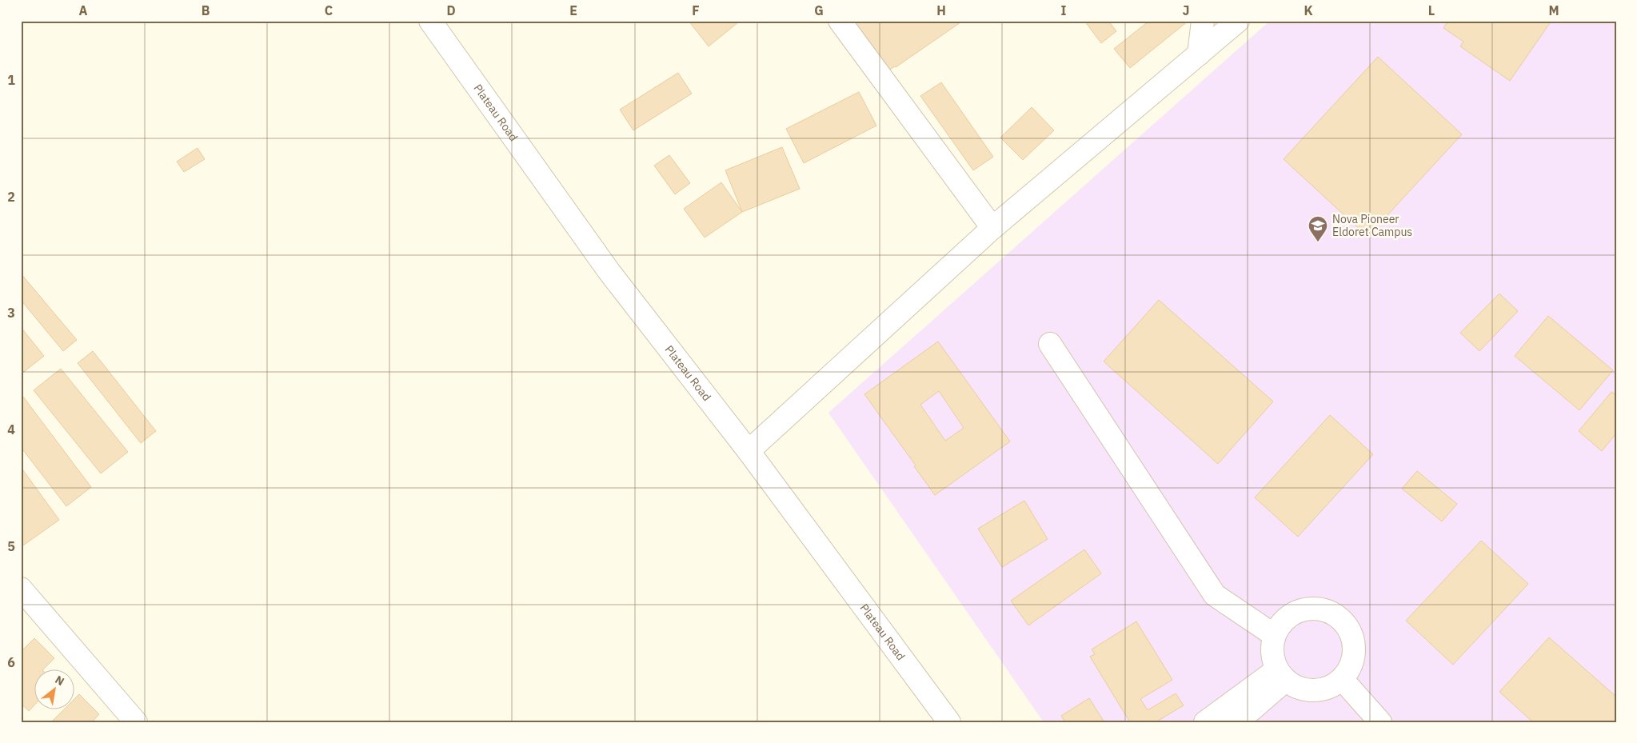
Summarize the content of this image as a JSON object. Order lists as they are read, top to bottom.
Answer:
{
  "streets": {
    "street": ["Plateau Road"]
  },
  "places": {
    "school or university": ["Nova Pioneer Eldoret Campus"]
  },
  "north": "top right",
  "grid": {
    "columns": [
      "A",
      "B",
      "C",
      "D",
      "E",
      "F",
      "G",
      "H",
      "I",
      "J",
      "K",
      "L",
      "M"
    ],
    "rows": [
      "1",
      "2",
      "3",
      "4",
      "5",
      "6"
    ]
  }
}
